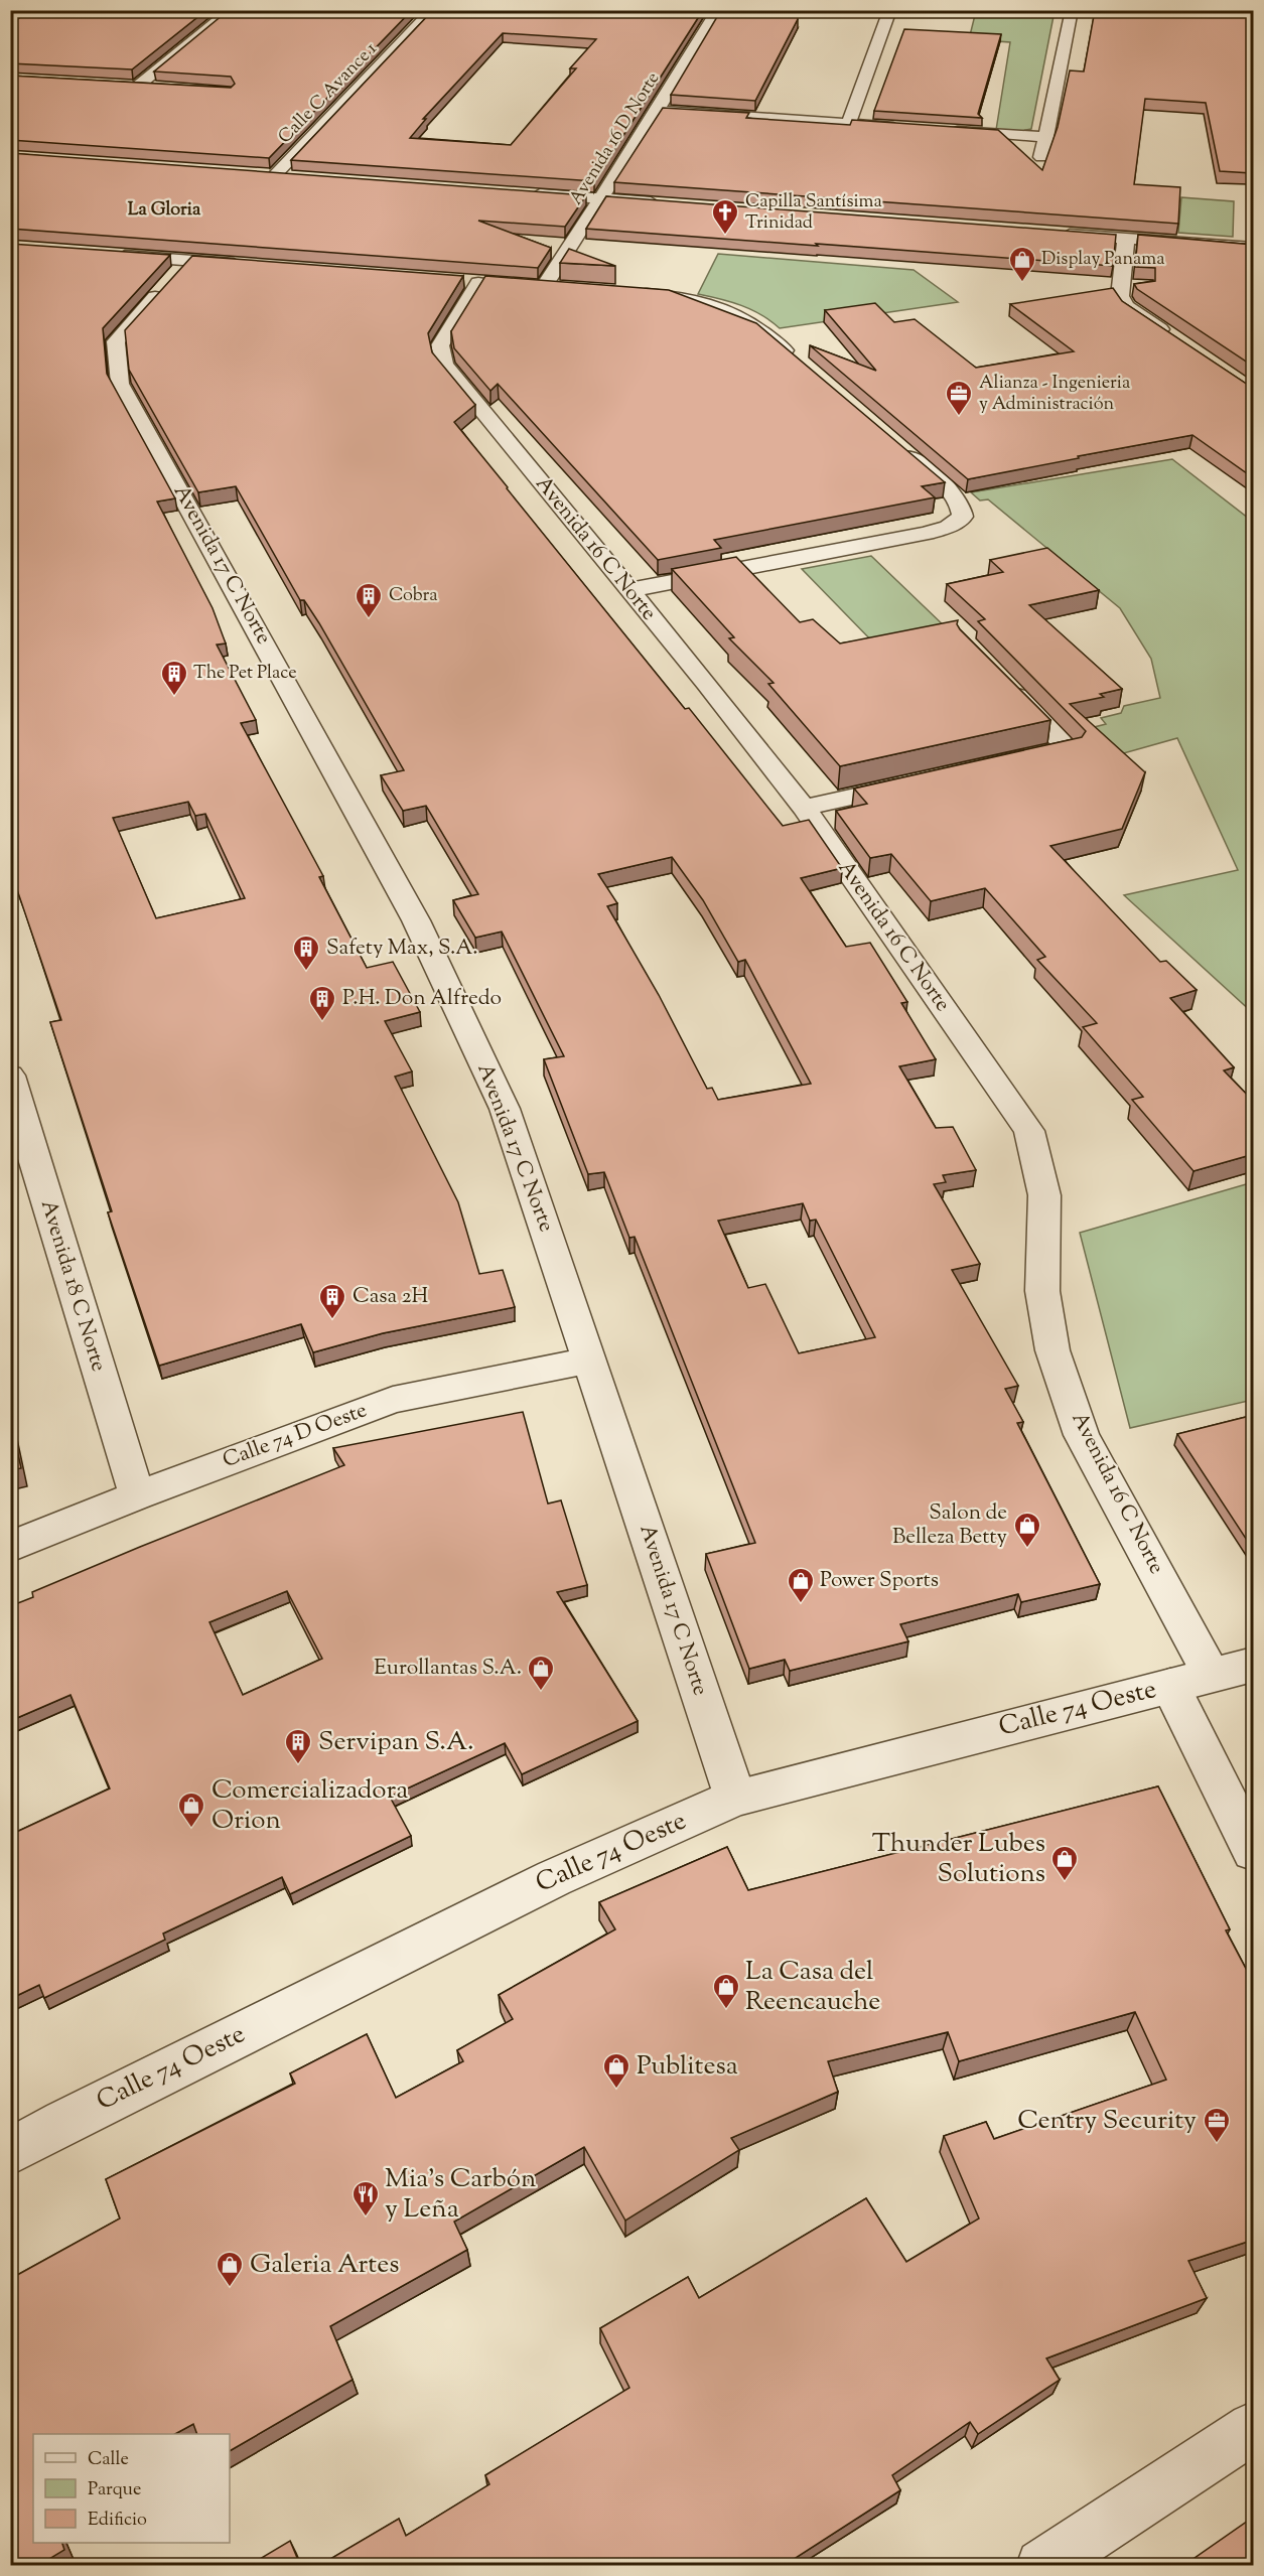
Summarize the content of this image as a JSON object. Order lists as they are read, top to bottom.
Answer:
{
  "streets": {
    "street": [
      "Calle C Avance 1",
      "Avenida 16 D Norte",
      "Avenida 16 C Norte",
      "Avenida 17 C Norte",
      "Avenida 18 C Norte",
      "Calle 74 D Oeste",
      "Calle 74 Oeste"
    ]
  },
  "crossings": [
    ["Avenida 16 C Norte", "Calle 74 Oeste"],
    ["Avenida 17 C Norte", "Calle 74 D Oeste"],
    ["Avenida 17 C Norte", "Calle 74 Oeste"],
    ["Avenida 18 C Norte", "Calle 74 D Oeste"]
  ],
  "districts": ["La Gloria"],
  "places": {
    "church": ["Capilla Santísima Trinidad"],
    "shop": [
      "Display Panama",
      "Salon de Belleza Betty",
      "Power Sports",
      "Eurollantas S.A.",
      "Comercializadora Orion",
      "Thunder Lubes Solutions",
      "La Casa del Reencauche",
      "Publitesa",
      "Galeria Artes"
    ],
    "office": ["Alianza - Ingenieria y Administración", "Centry Security"],
    "building": [
      "Cobra",
      "The Pet Place",
      "Safety Max, S.A.",
      "P.H. Don Alfredo",
      "Casa 2H",
      "Servipan S.A."
    ],
    "restaurant": ["Mia's Carbón y Leña"]
  },
  "legend": ["Calle", "Parque", "Edificio"]
}
